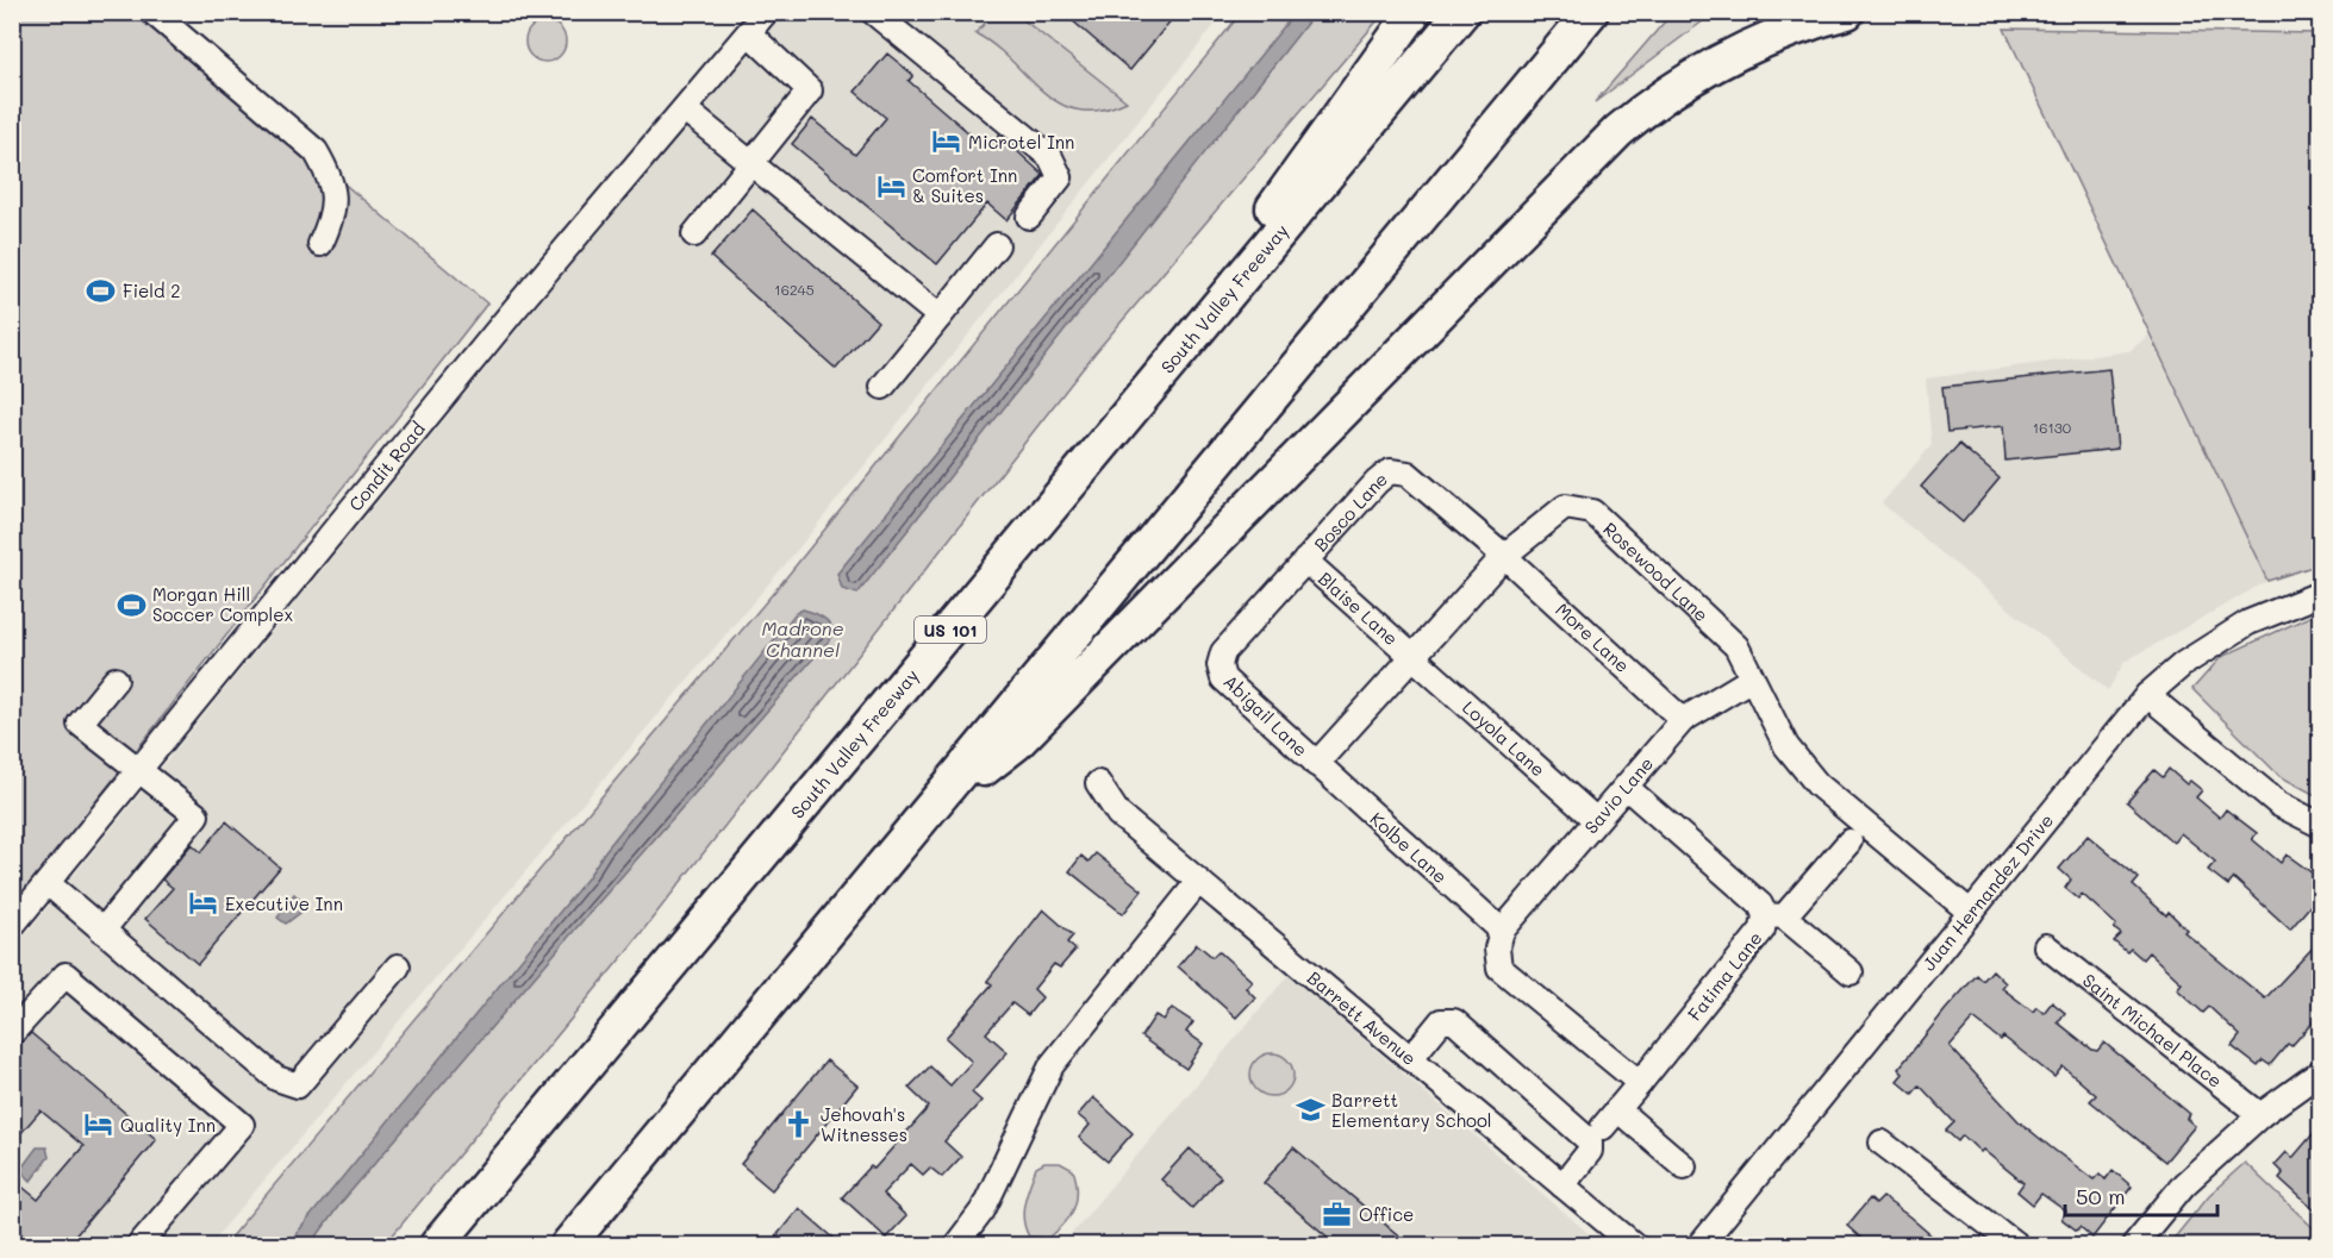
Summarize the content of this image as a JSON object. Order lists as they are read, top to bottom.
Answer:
{
  "streets": {
    "highway": ["South Valley Freeway", "US 101"],
    "street": [
      "Condit Road",
      "Bosco Lane",
      "Rosewood Lane",
      "Blaise Lane",
      "More Lane",
      "Abigail Lane",
      "Loyola Lane",
      "Savio Lane",
      "Kolbe Lane",
      "Juan Hernandez Drive",
      "Fatima Lane",
      "Barrett Avenue",
      "Saint Michael Place"
    ]
  },
  "crossings": [
    ["Bosco Lane", "Rosewood Lane"],
    ["Bosco Lane", "Blaise Lane"],
    ["Bosco Lane", "More Lane"],
    ["Bosco Lane", "Abigail Lane"],
    ["Rosewood Lane", "Blaise Lane"],
    ["Rosewood Lane", "More Lane"],
    ["Rosewood Lane", "Abigail Lane"],
    ["Rosewood Lane", "Loyola Lane"],
    ["Rosewood Lane", "Savio Lane"],
    ["Rosewood Lane", "Kolbe Lane"],
    ["Rosewood Lane", "Juan Hernandez Drive"],
    ["Blaise Lane", "Loyola Lane"],
    ["More Lane", "Savio Lane"],
    ["Abigail Lane", "Kolbe Lane"],
    ["Loyola Lane", "Savio Lane"],
    ["Savio Lane", "Kolbe Lane"],
    ["Savio Lane", "Fatima Lane"]
  ],
  "water": ["Madrone Channel"],
  "places": {
    "hotel": [
      "Microtel Inn",
      "Comfort Inn & Suites",
      "Executive Inn",
      "Quality Inn"
    ],
    "sports": ["Field 2", "Morgan Hill Soccer Complex"],
    "school or university": ["Barrett Elementary School"],
    "church": ["Jehovah's Witnesses"],
    "office": ["Office"]
  },
  "house_numbers": ["16245", "16130"],
  "scale_bar": "50 m"
}
